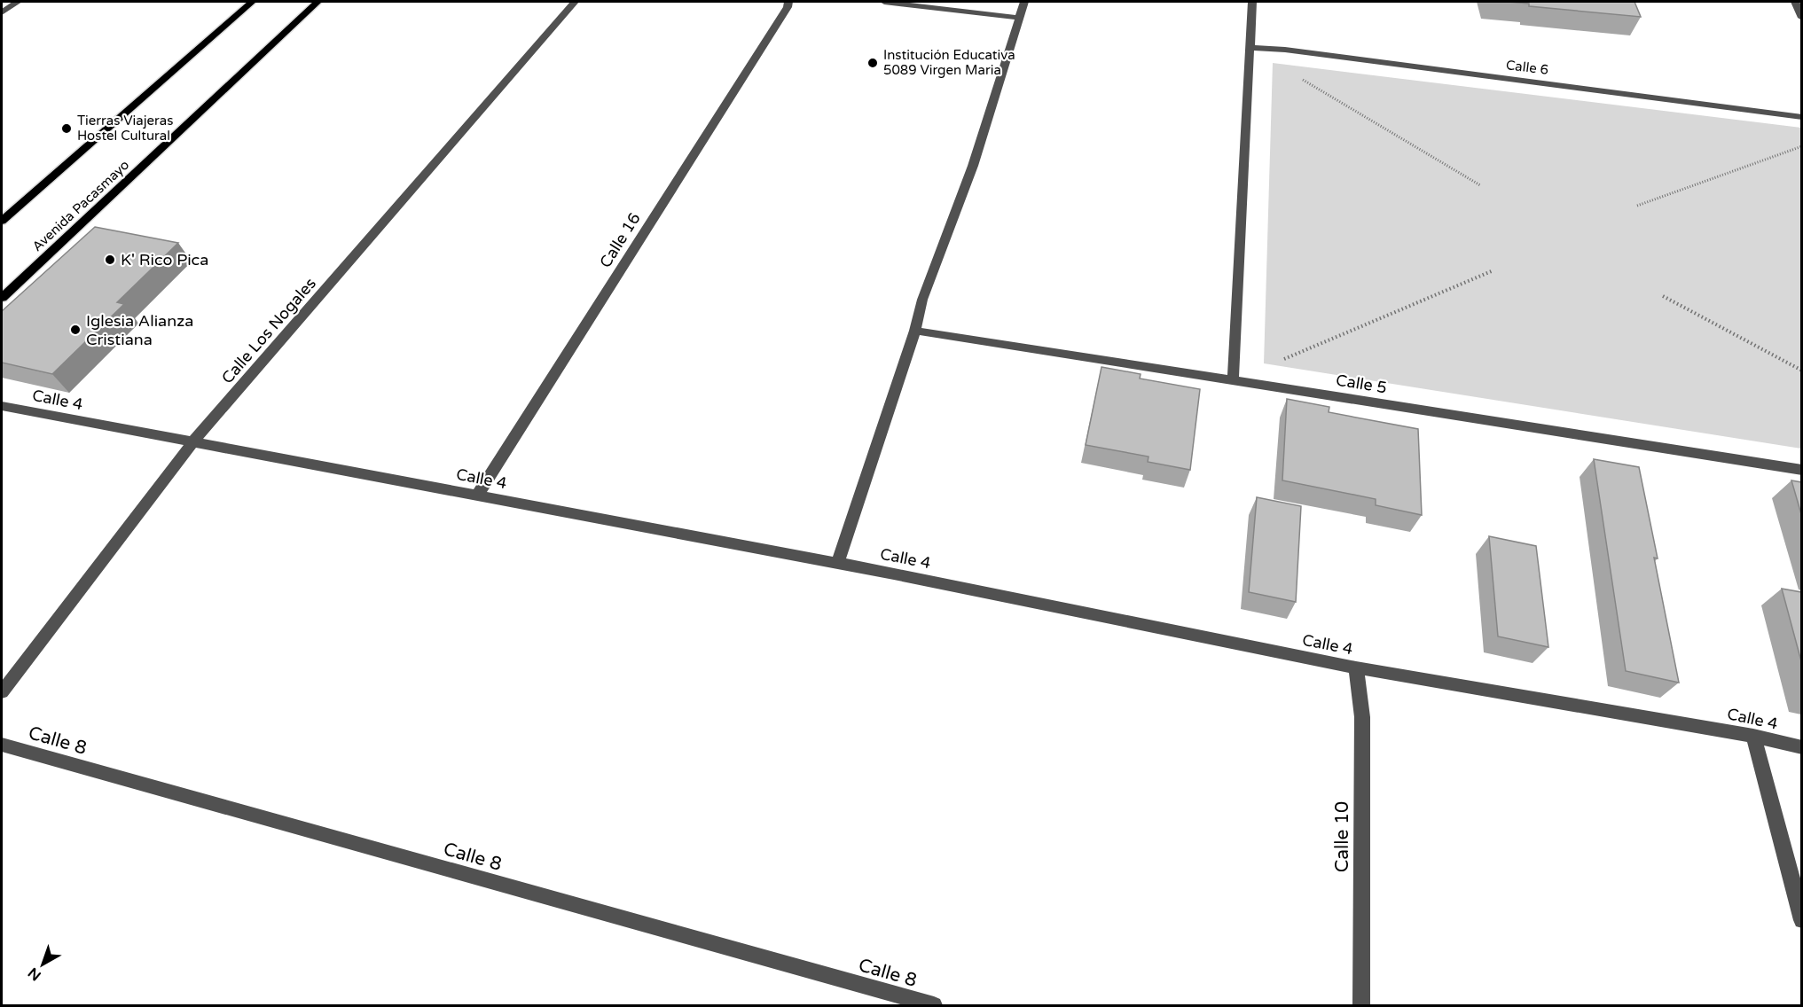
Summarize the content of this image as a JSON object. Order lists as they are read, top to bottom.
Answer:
{
  "streets": {
    "main road": ["Avenida Pacasmayo"],
    "street": [
      "Calle 6",
      "Calle 16",
      "Calle Los Nogales",
      "Calle 5",
      "Calle 4",
      "Calle 8",
      "Calle 10"
    ]
  },
  "crossings": [
    ["Calle 16", "Calle 4"],
    ["Calle Los Nogales", "Calle 4"],
    ["Calle 4", "Calle 10"]
  ],
  "places": [
    "Institución Educativa 5089 Virgen Maria",
    "Tierras Viajeras Hostel Cultural",
    "K' Rico Pica",
    "Iglesia Alianza Cristiana"
  ],
  "north": "bottom left"
}
